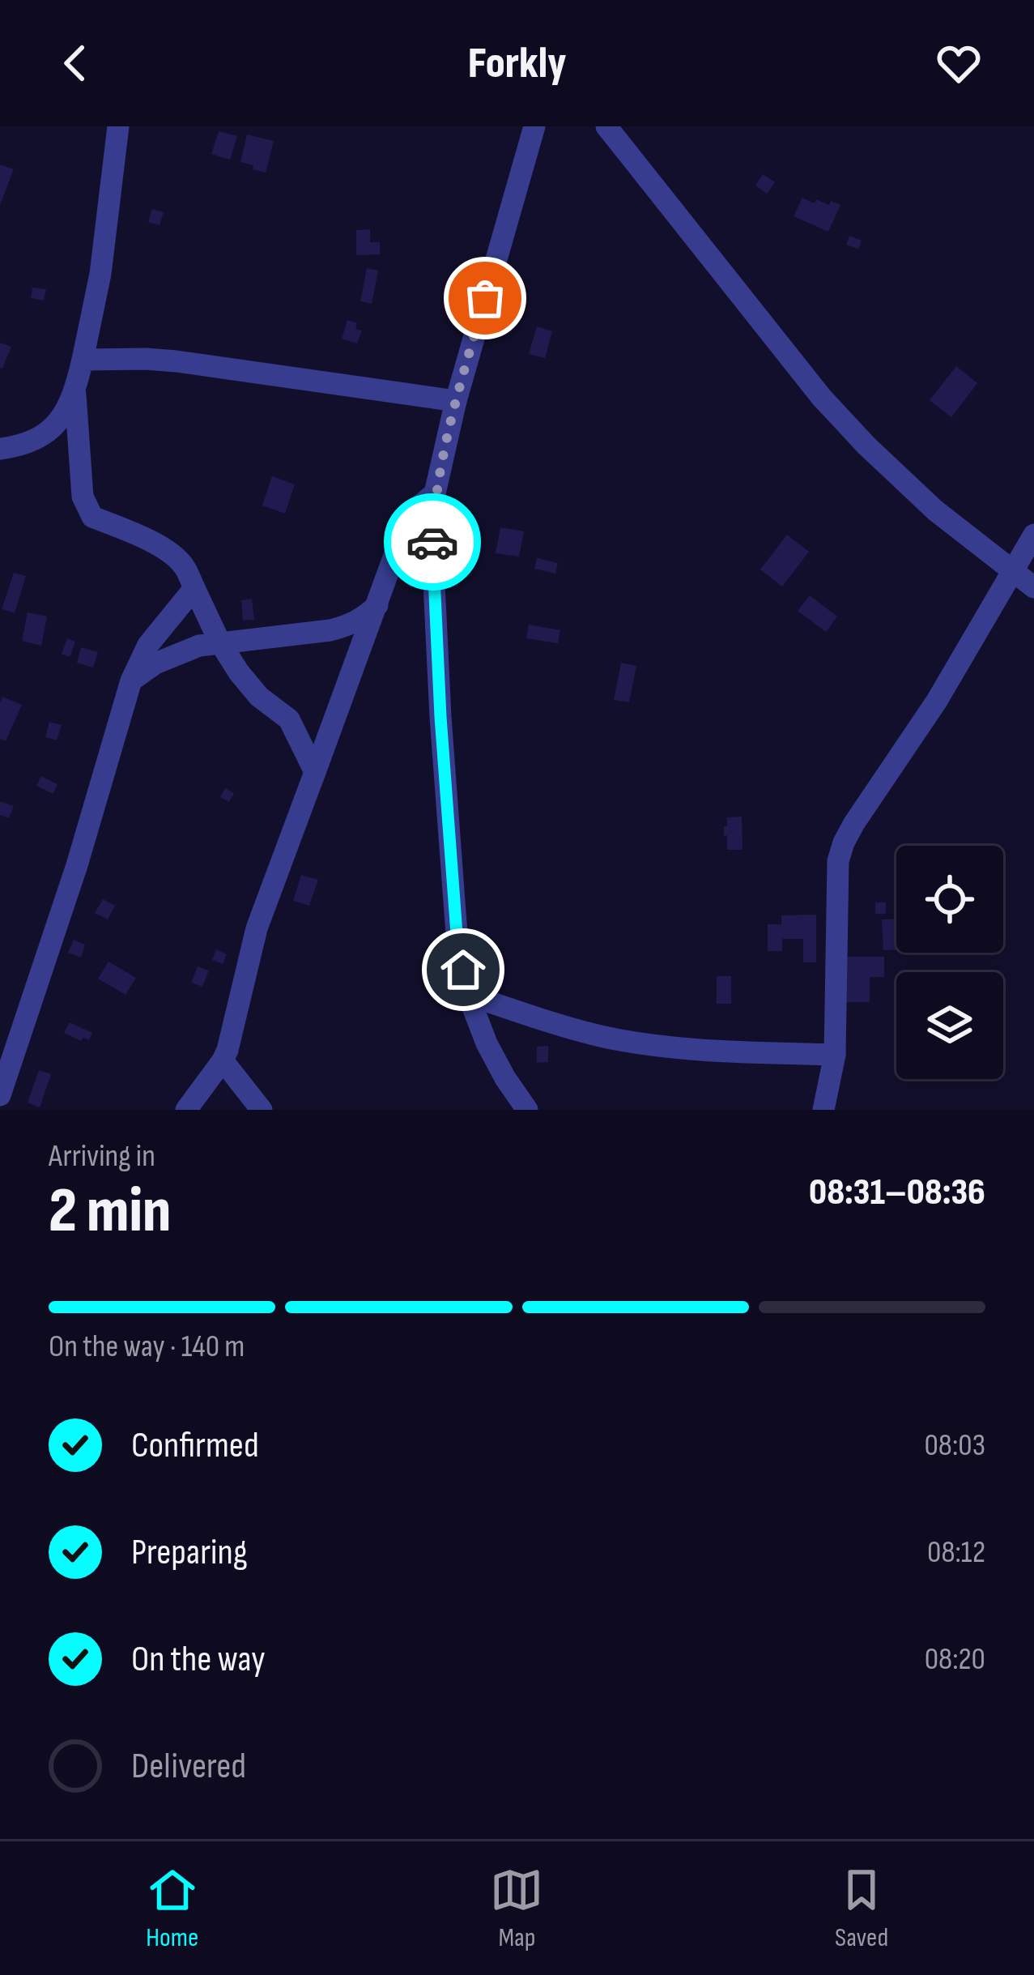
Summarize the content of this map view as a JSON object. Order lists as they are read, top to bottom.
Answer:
{
  "page": {
    "header": "Forkly",
    "heading": ["2 min", "Arriving in", "08:31–08:36"],
    "bar": "On the way · 140 m",
    "list": [
      ["Confirmed", "08:03"],
      ["Preparing", "08:12"],
      ["On the way", "08:20"],
      "Delivered"
    ],
    "tabs": ["Home", "Map", "Saved"]
  }
}
